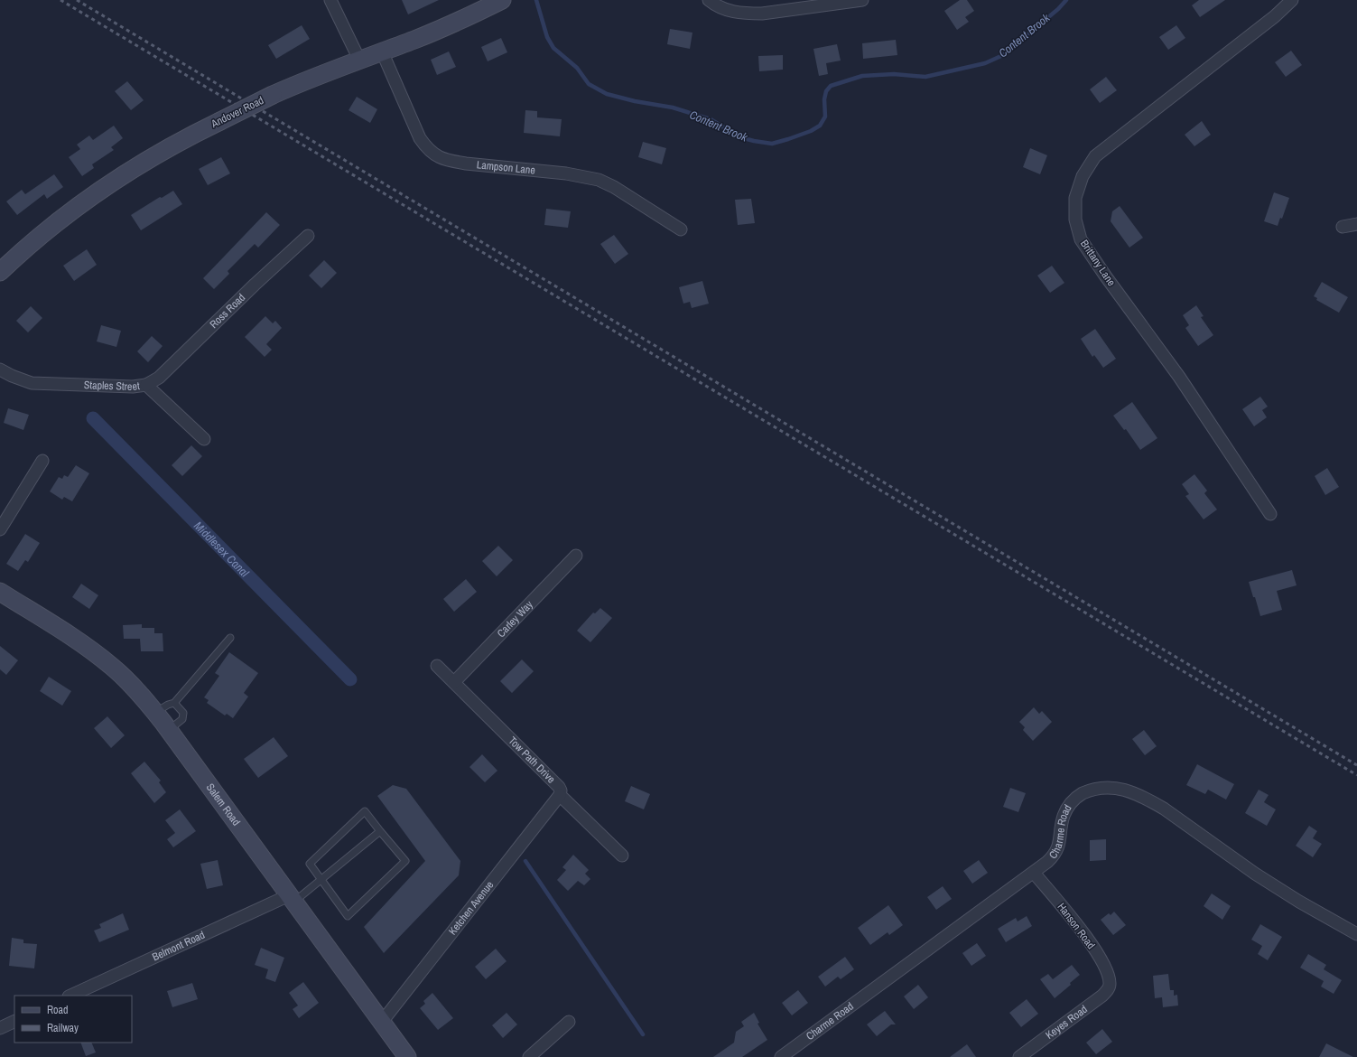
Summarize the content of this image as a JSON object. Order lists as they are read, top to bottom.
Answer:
{
  "streets": {
    "main road": ["Andover Road", "Salem Road"],
    "street": [
      "Lampson Lane",
      "Brittany Lane",
      "Ross Road",
      "Staples Street",
      "Carley Way",
      "Tow Path Drive",
      "Charme Road",
      "Ketchen Avenue",
      "Hanson Road",
      "Belmont Road",
      "Keyes Road"
    ]
  },
  "crossings": [
    ["Andover Road", "Lampson Lane"],
    ["Ross Road", "Staples Street"],
    ["Carley Way", "Tow Path Drive"],
    ["Tow Path Drive", "Ketchen Avenue"],
    ["Salem Road", "Ketchen Avenue"],
    ["Salem Road", "Belmont Road"],
    ["Charme Road", "Hanson Road"],
    ["Hanson Road", "Keyes Road"]
  ],
  "water": ["Content Brook", "Middlesex Canal"],
  "legend": ["Road", "Railway"]
}
